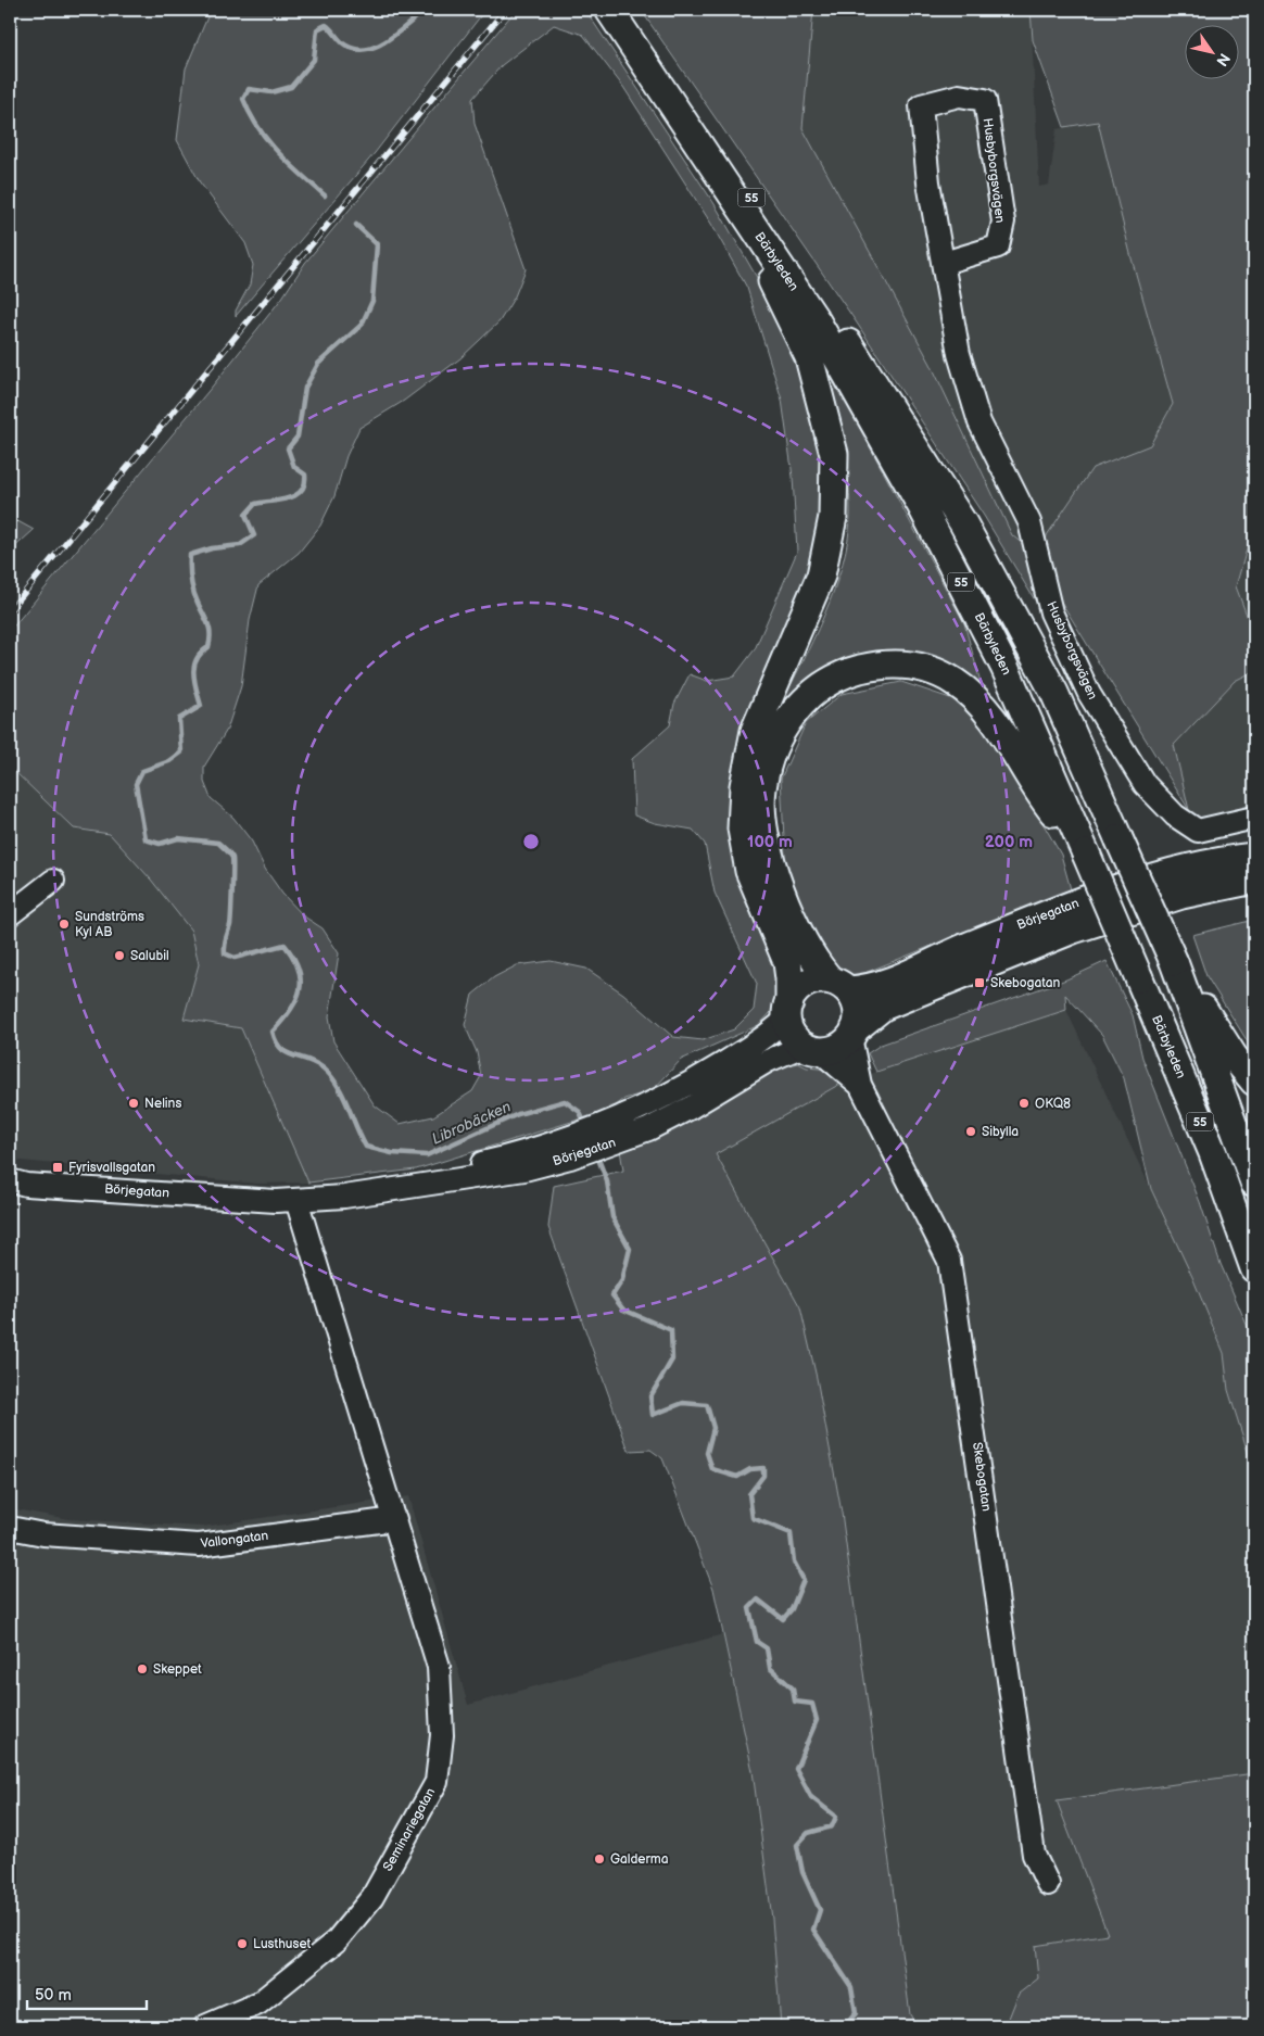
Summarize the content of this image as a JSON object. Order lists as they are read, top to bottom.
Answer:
{
  "streets": {
    "main road": ["55", "Bärbyleden", "Börjegatan"],
    "street": [
      "Husbyborgsvägen",
      "Skebogatan",
      "Vallongatan",
      "Seminariegatan"
    ]
  },
  "crossings": [
    ["Börjegatan", "Skebogatan"],
    ["Börjegatan", "Seminariegatan"],
    ["Vallongatan", "Seminariegatan"]
  ],
  "water": ["Librobäcken"],
  "places": {
    "other": [
      "Sundströms Kyl AB",
      "Salubil",
      "Nelins",
      "OKQ8",
      "Sibylla",
      "Skeppet",
      "Galderma",
      "Lusthuset"
    ],
    "transit": ["Skebogatan", "Fyrisvallsgatan"]
  },
  "scale_bar": "50 m",
  "north": "bottom right",
  "rings": ["100 m", "200 m"]
}
